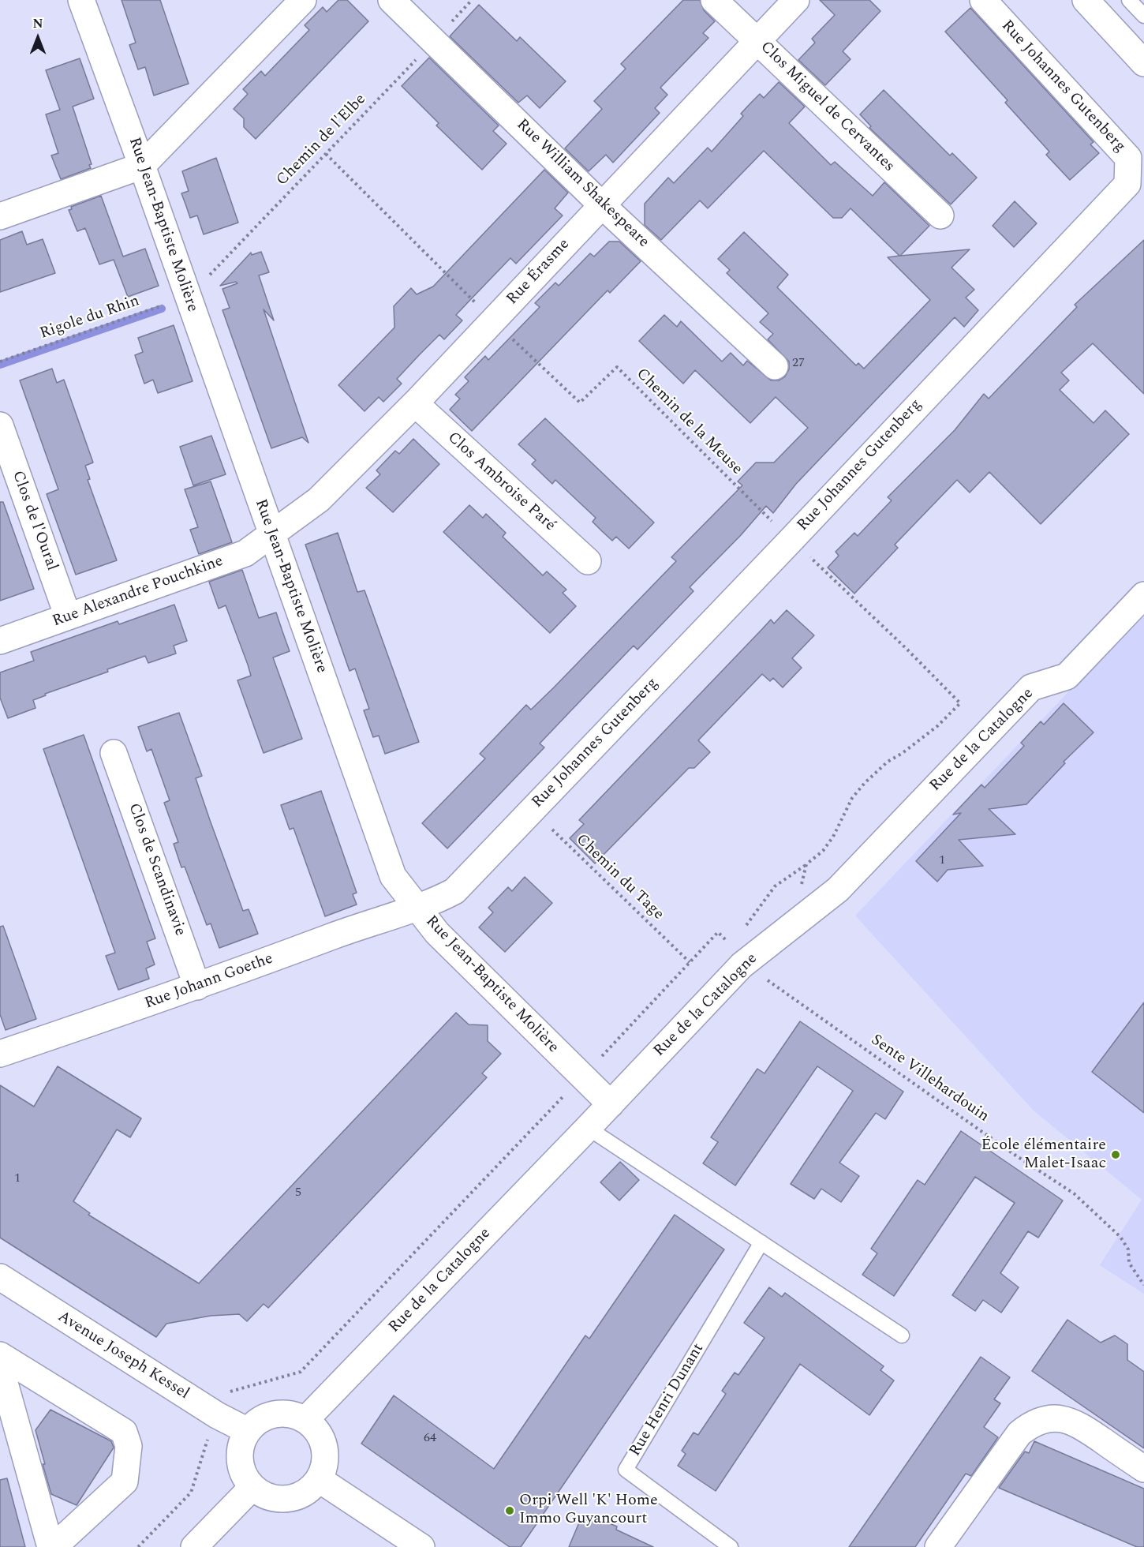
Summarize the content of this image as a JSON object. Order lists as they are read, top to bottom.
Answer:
{
  "streets": {
    "street": [
      "Rue Johannes Gutenberg",
      "Clos Miguel de Cervantes",
      "Rue William Shakespeare",
      "Rue Jean-Baptiste Molière",
      "Rue Érasme",
      "Clos Ambroise Paré",
      "Clos de l'Oural",
      "Rue Alexandre Pouchkine",
      "Rue de la Catalogne",
      "Clos de Scandinavie",
      "Rue Johann Goethe",
      "Avenue Joseph Kessel"
    ],
    "lane": ["Rue Henri Dunant"],
    "path": [
      "Chemin de l'Elbe",
      "Rigole du Rhin",
      "Chemin de la Meuse",
      "Chemin du Tage",
      "Sente Villehardouin"
    ]
  },
  "crossings": [
    ["Rue Johannes Gutenberg", "Rue Jean-Baptiste Molière"],
    ["Rue Johannes Gutenberg", "Chemin de la Meuse"],
    ["Rue Johannes Gutenberg", "Chemin du Tage"],
    ["Rue Johannes Gutenberg", "Rue Johann Goethe"],
    ["Clos Miguel de Cervantes", "Rue Érasme"],
    ["Chemin de l'Elbe", "Rue William Shakespeare"],
    ["Chemin de l'Elbe", "Rue Jean-Baptiste Molière"],
    ["Chemin de l'Elbe", "Rigole du Rhin"],
    ["Chemin de l'Elbe", "Chemin de la Meuse"],
    ["Rue William Shakespeare", "Rue Érasme"],
    ["Rue Jean-Baptiste Molière", "Rue Érasme"],
    ["Rue Jean-Baptiste Molière", "Rigole du Rhin"],
    ["Rue Jean-Baptiste Molière", "Rue Alexandre Pouchkine"],
    ["Rue Jean-Baptiste Molière", "Rue de la Catalogne"],
    ["Rue Jean-Baptiste Molière", "Rue Johann Goethe"],
    ["Rue Érasme", "Chemin de la Meuse"],
    ["Rue Érasme", "Clos Ambroise Paré"],
    ["Rue Érasme", "Rue Alexandre Pouchkine"],
    ["Clos de l'Oural", "Rue Alexandre Pouchkine"],
    ["Rue de la Catalogne", "Sente Villehardouin"],
    ["Rue de la Catalogne", "Avenue Joseph Kessel"],
    ["Clos de Scandinavie", "Rue Johann Goethe"],
    ["Chemin du Tage", "Sente Villehardouin"]
  ],
  "places": ["École élémentaire Malet-Isaac", "Orpi Well 'K' Home Immo Guyancourt"],
  "house_numbers": [
    "27",
    "1",
    "1",
    "5",
    "64"
  ],
  "north": "top"
}
